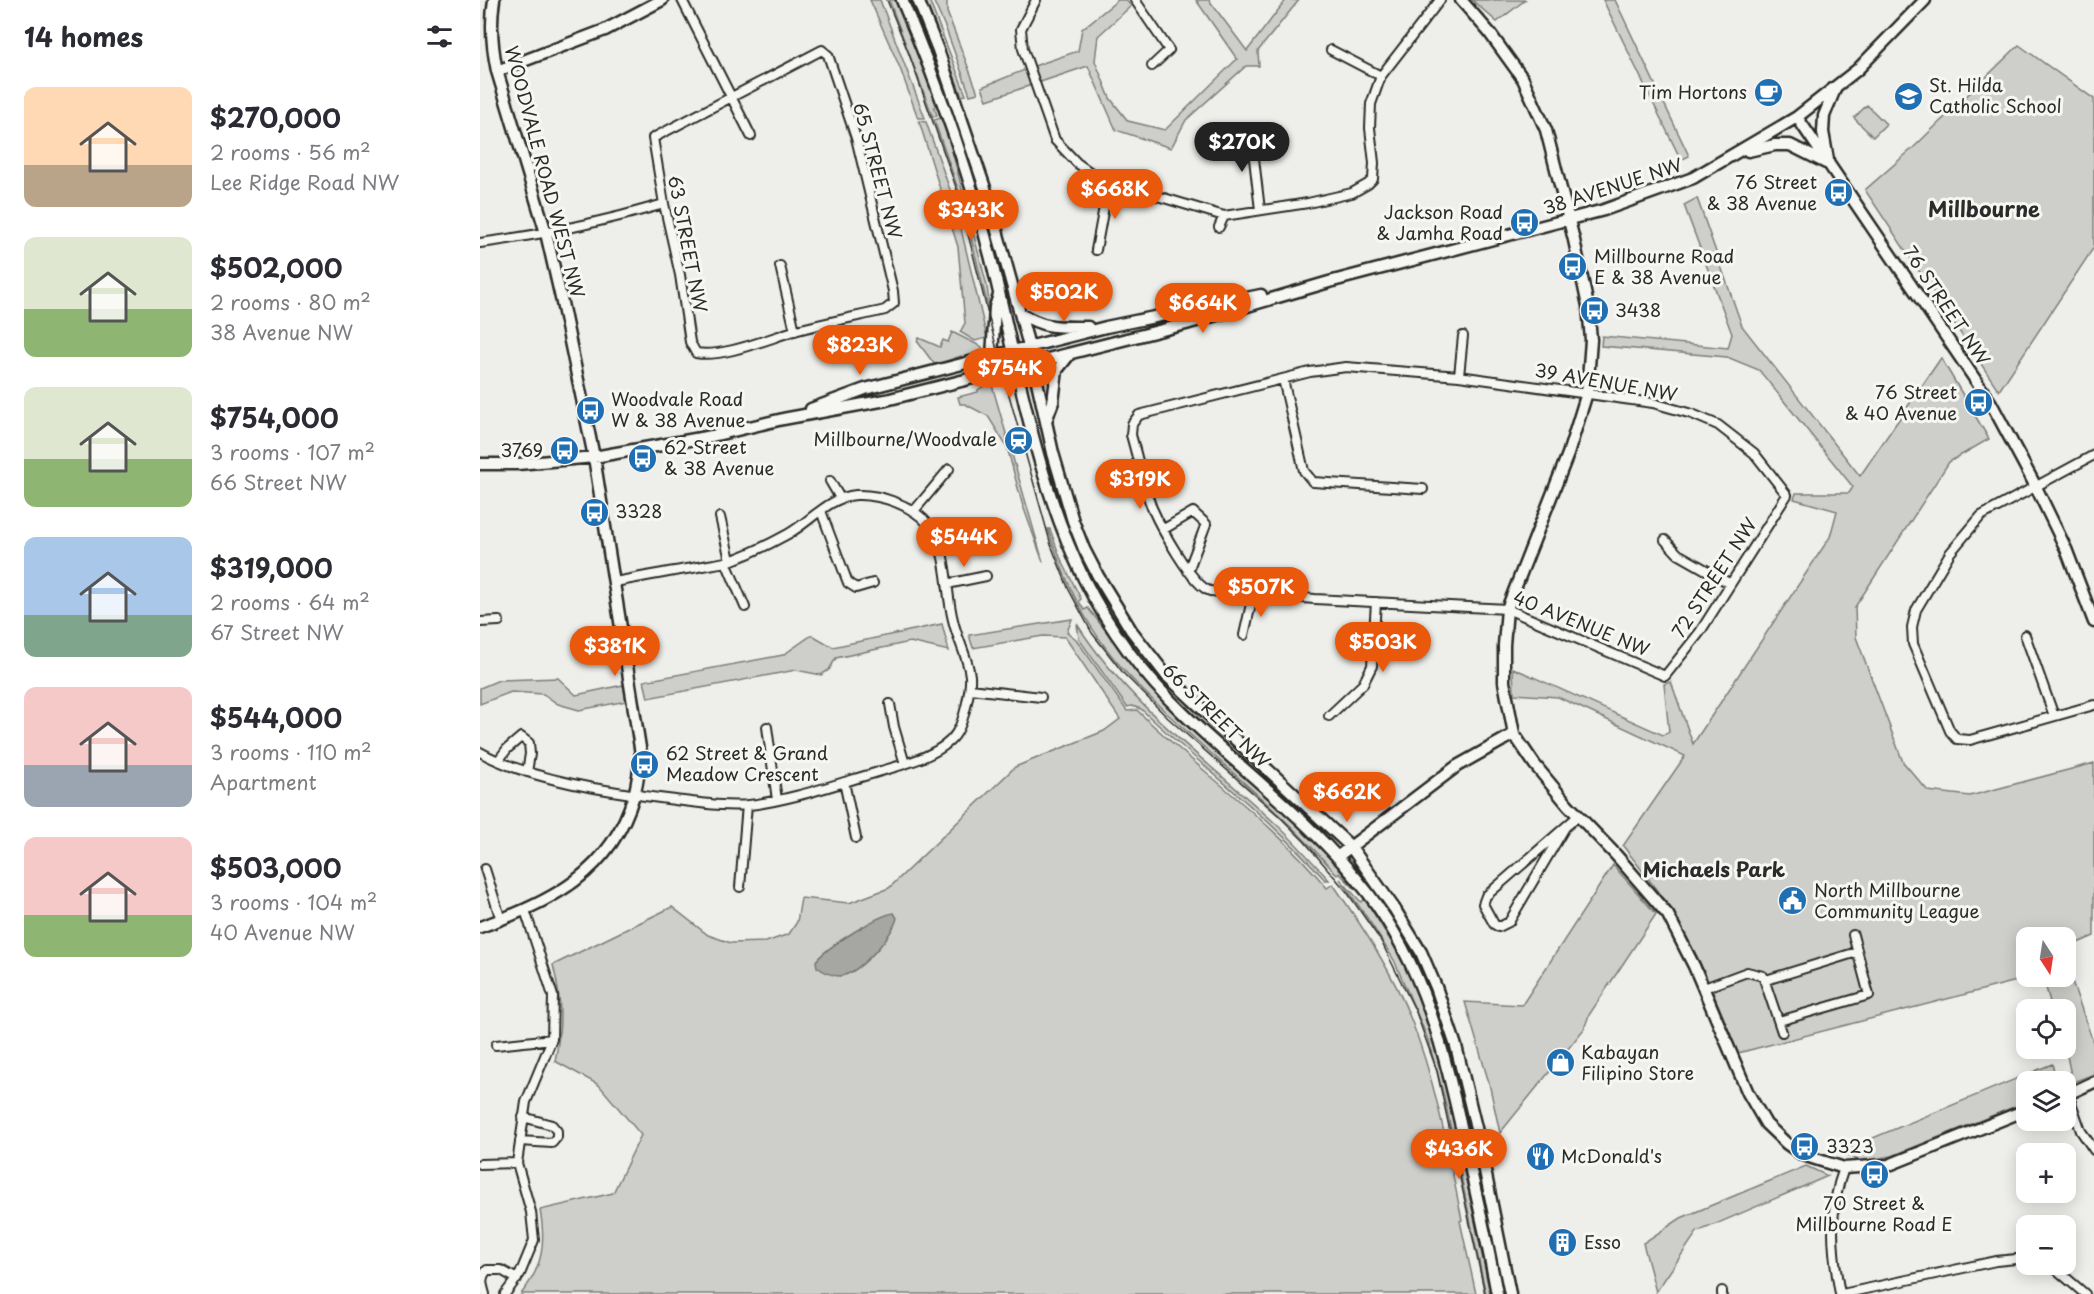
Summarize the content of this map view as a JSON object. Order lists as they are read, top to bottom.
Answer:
{
  "streets": {
    "street": [
      "65 STREET NW",
      "WOODVALE ROAD WEST NW",
      "38 AVENUE NW",
      "63 STREET NW",
      "76 STREET NW",
      "39 AVENUE NW",
      "72 STREET NW",
      "40 AVENUE NW",
      "66 STREET NW"
    ]
  },
  "crossings": [
    ["65 STREET NW", "63 STREET NW"],
    ["WOODVALE ROAD WEST NW", "38 AVENUE NW"],
    ["38 AVENUE NW", "76 STREET NW"],
    ["38 AVENUE NW", "66 STREET NW"],
    ["39 AVENUE NW", "72 STREET NW"],
    ["72 STREET NW", "40 AVENUE NW"]
  ],
  "districts": ["Millbourne", "Michaels Park"],
  "places": {
    "cafe": ["Tim Hortons"],
    "school or university": ["St. Hilda Catholic School"],
    "bus stop": [
      "76 Street & 38 Avenue",
      "Jackson Road & Jamha Road",
      "Millbourne Road E & 38 Avenue",
      "3438",
      "76 Street & 40 Avenue",
      "Woodvale Road W & 38 Avenue",
      "3769",
      "62 Street & 38 Avenue",
      "3328",
      "62 Street & Grand Meadow Crescent",
      "3323",
      "70 Street & Millbourne Road E"
    ],
    "station": ["Millbourne/Woodvale"],
    "public building": ["North Millbourne Community League"],
    "shop": ["Kabayan Filipino Store"],
    "restaurant": ["McDonald's"],
    "building": ["Esso"]
  },
  "north": "bottom",
  "page": {
    "heading": "14 homes",
    "list": [
      {
        "name": "$270,000",
        "note": "2 rooms · 56 m² · Lee Ridge Road NW"
      },
      {
        "name": "$502,000",
        "note": "2 rooms · 80 m² · 38 Avenue NW"
      },
      {
        "name": "$754,000",
        "note": "3 rooms · 107 m² · 66 Street NW"
      },
      {
        "name": "$319,000",
        "note": "2 rooms · 64 m² · 67 Street NW"
      },
      {
        "name": "$544,000",
        "note": "3 rooms · 110 m² · Apartment"
      },
      {
        "name": "$503,000",
        "note": "3 rooms · 104 m² · 40 Avenue NW"
      }
    ],
    "price": [
      "$270K",
      "$668K",
      "$343K",
      "$502K",
      "$664K",
      "$823K",
      "$754K",
      "$319K",
      "$544K",
      "$507K",
      "$503K",
      "$381K",
      "$662K",
      "$436K"
    ],
    "map_buttons": ["+", "−"]
  }
}
